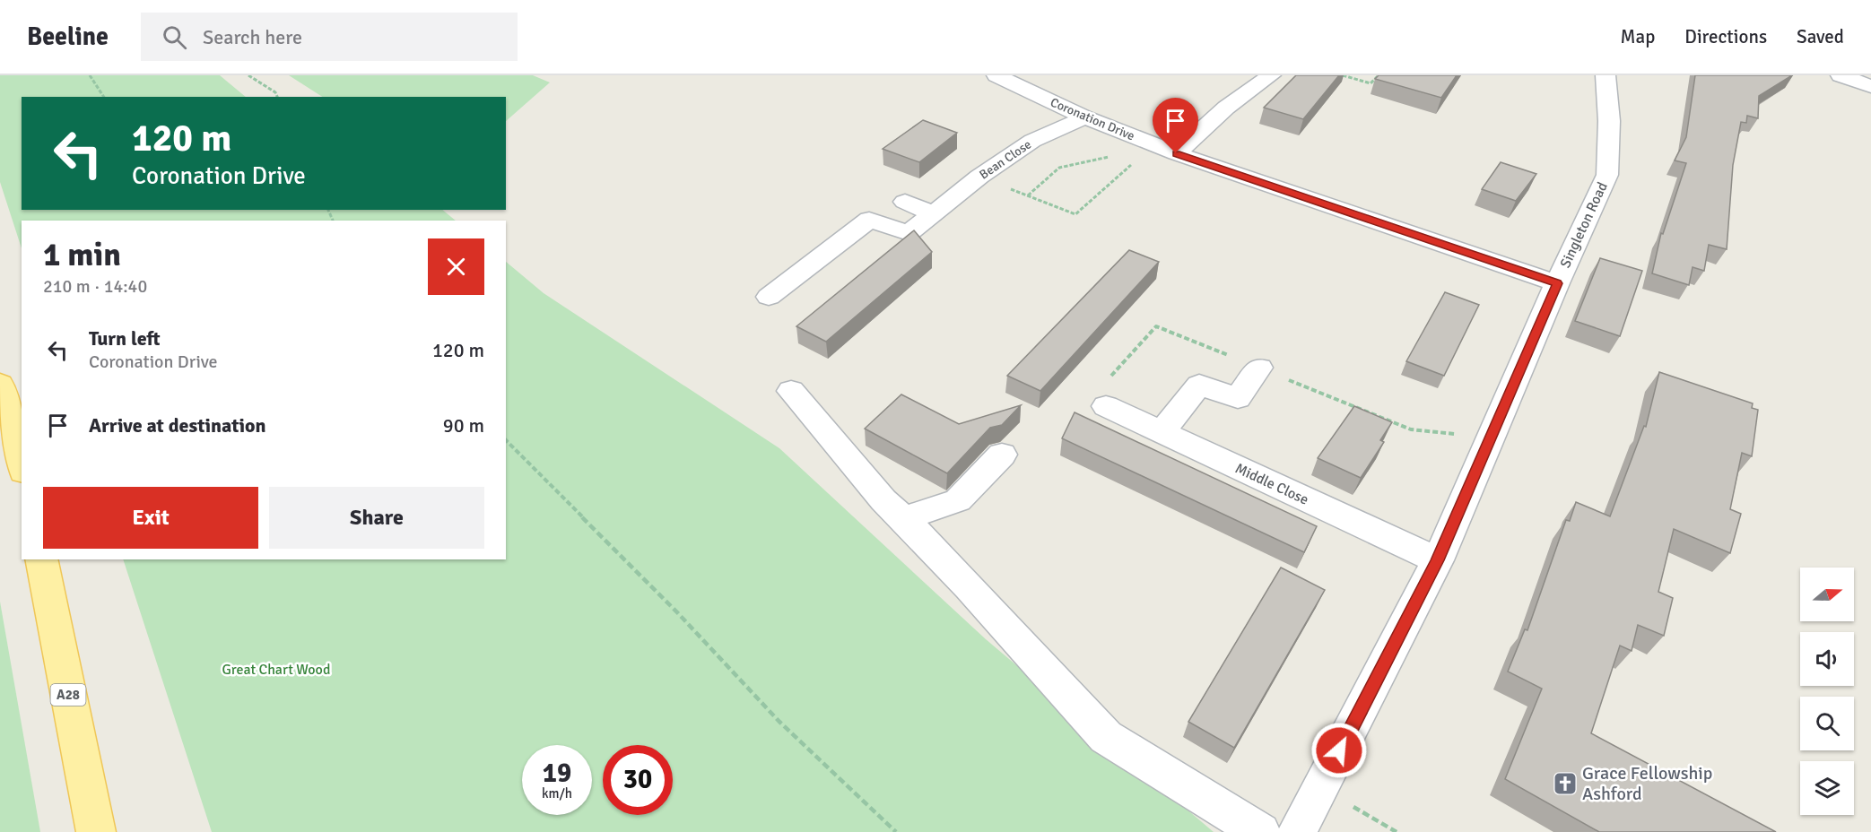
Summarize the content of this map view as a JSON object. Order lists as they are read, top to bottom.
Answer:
{
  "streets": {
    "main road": ["A28"],
    "street": [
      "Coronation Drive",
      "Bean Close",
      "Singleton Road",
      "Middle Close"
    ]
  },
  "crossings": [
    ["Coronation Drive", "Bean Close"],
    ["Coronation Drive", "Singleton Road"],
    ["Singleton Road", "Middle Close"]
  ],
  "parks": ["Great Chart Wood"],
  "places": {
    "church": ["Grace Fellowship Ashford"]
  },
  "north": "right",
  "page": {
    "header": "Beeline",
    "search": "Search here",
    "nav": ["Map", "Directions", "Saved"],
    "turn": ["120 m", "Coronation Drive"],
    "heading": ["1 min", "210 m · 14:40"],
    "list": [
      {
        "name": "Turn left",
        "note": "Coronation Drive",
        "value": "120 m"
      },
      {
        "name": "Arrive at destination",
        "value": "90 m"
      }
    ],
    "buttons": ["Exit", "Share"],
    "speed": "19 km/h",
    "limit": "30"
  }
}
